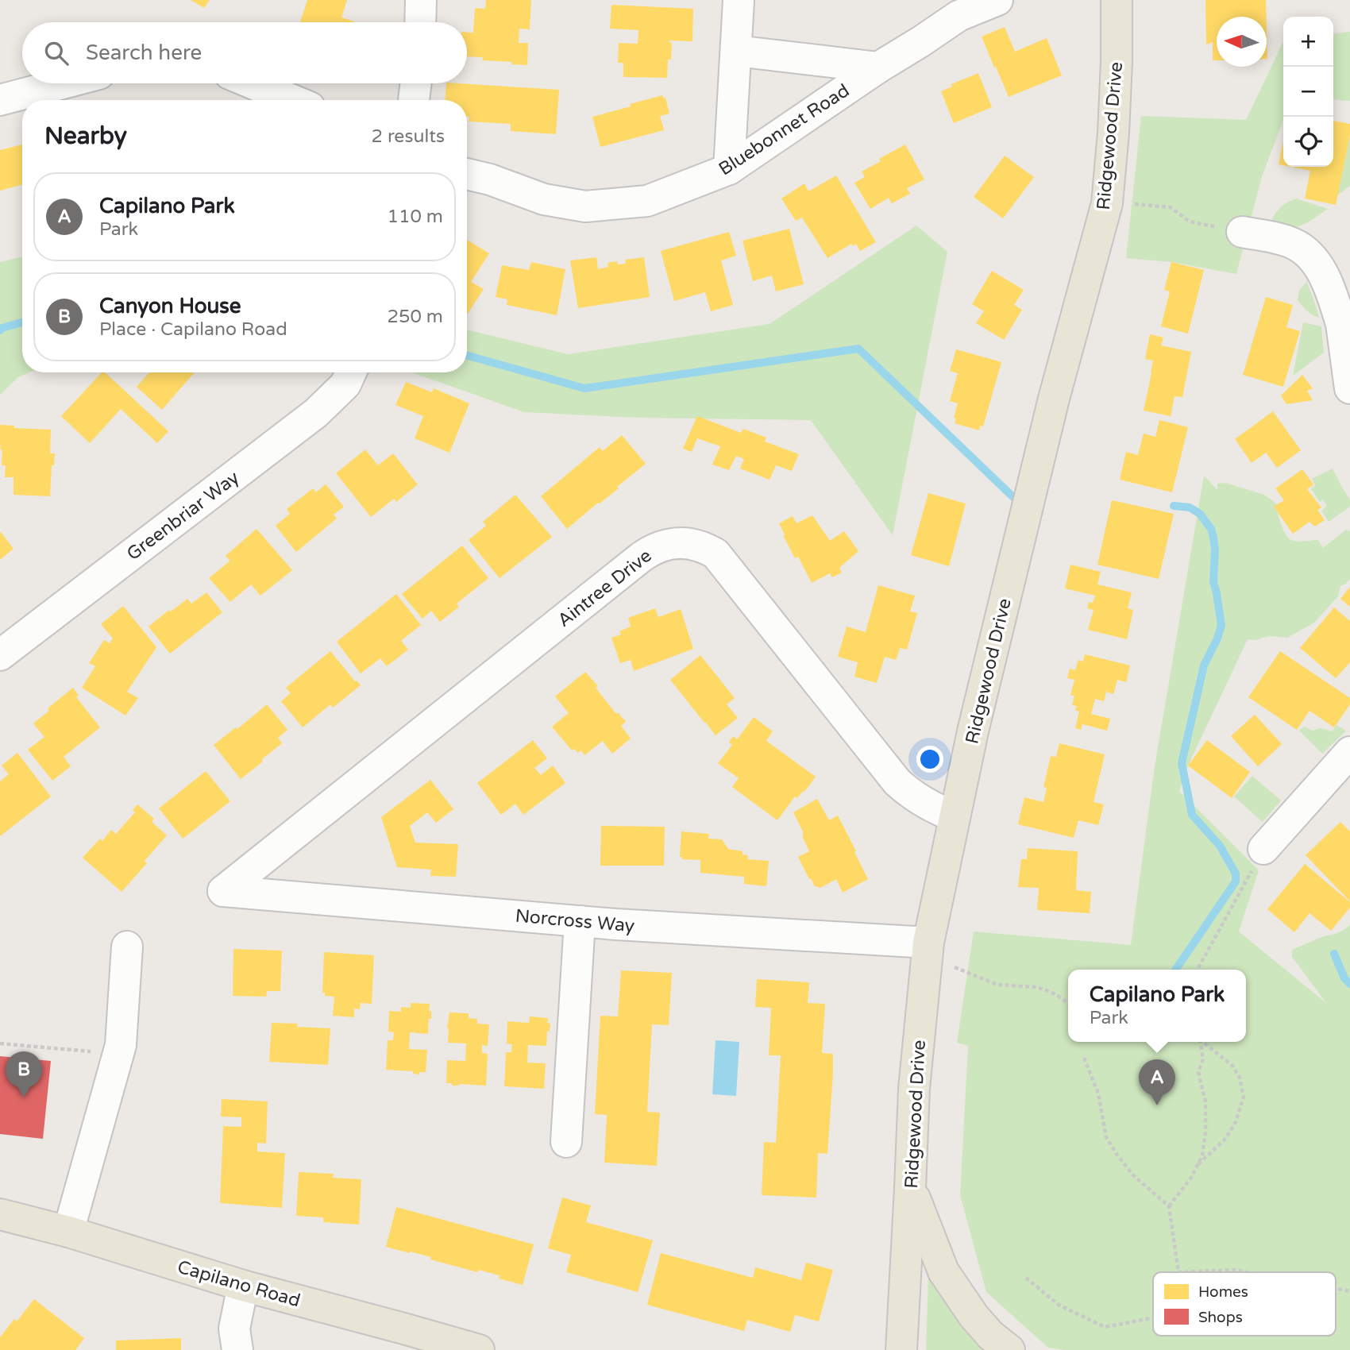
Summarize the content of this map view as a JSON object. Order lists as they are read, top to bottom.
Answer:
{
  "streets": {
    "main road": ["Ridgewood Drive", "Capilano Road"],
    "street": [
      "Bluebonnet Road",
      "Greenbriar Way",
      "Aintree Drive",
      "Norcross Way"
    ]
  },
  "crossings": [
    ["Ridgewood Drive", "Aintree Drive"],
    ["Ridgewood Drive", "Norcross Way"],
    ["Aintree Drive", "Norcross Way"]
  ],
  "legend": ["Homes", "Shops"],
  "north": "left",
  "page": {
    "map_buttons": ["+", "−"],
    "search": "Search here",
    "heading": ["Nearby", "2 results"],
    "list": [
      {
        "mark": "A",
        "name": "Capilano Park",
        "note": "Park",
        "value": "110 m"
      },
      {
        "mark": "B",
        "name": "Canyon House",
        "note": "Place · Capilano Road",
        "value": "250 m"
      }
    ],
    "popup": ["Capilano Park", "Park"],
    "pins": ["B", "A"]
  }
}
